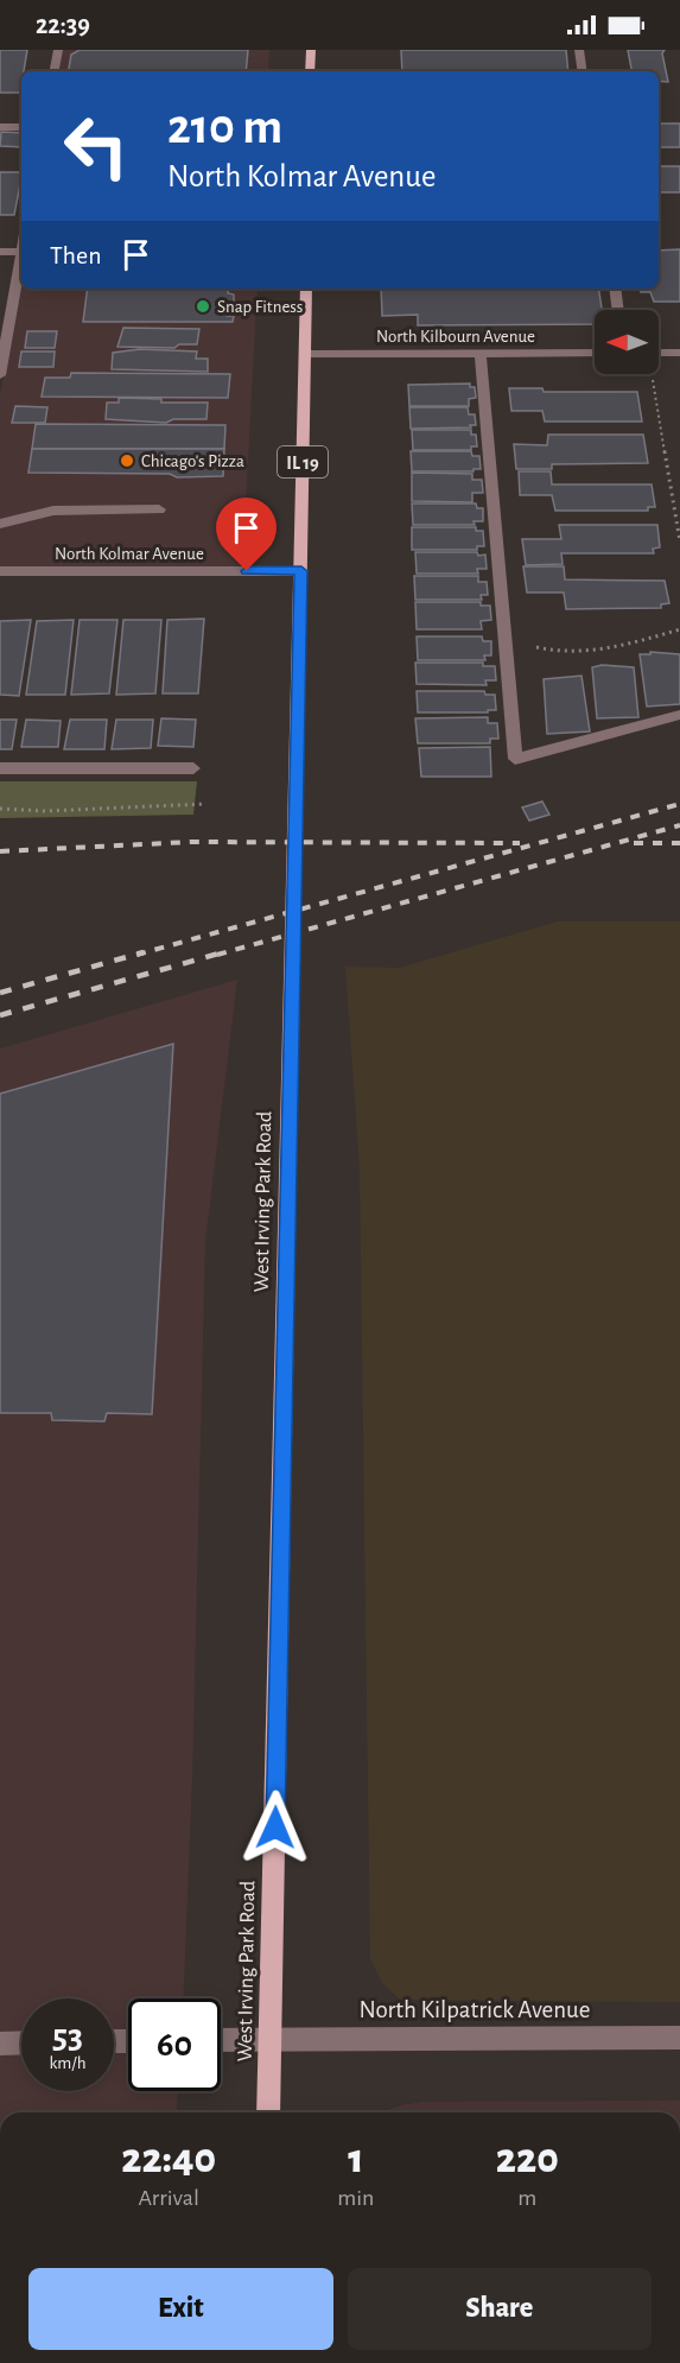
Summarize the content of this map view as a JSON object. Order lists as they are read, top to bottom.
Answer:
{
  "streets": {
    "main road": ["IL 19", "West Irving Park Road"],
    "street": ["North Kilbourn Avenue", "North Kolmar Avenue", "North Kilpatrick Avenue"]
  },
  "crossings": [
    ["North Kilbourn Avenue", "West Irving Park Road"],
    ["North Kolmar Avenue", "West Irving Park Road"],
    ["West Irving Park Road", "North Kilpatrick Avenue"]
  ],
  "places": ["Snap Fitness", "Chicago's Pizza"],
  "north": "left",
  "page": {
    "status": "22:39",
    "turn": ["210 m", "North Kolmar Avenue"],
    "then": "Then",
    "speed": "53 km/h",
    "limit": "60",
    "eta": [
      "22:40",
      "Arrival",
      "1",
      "min",
      "220",
      "m"
    ],
    "buttons": ["Exit", "Share"]
  }
}
